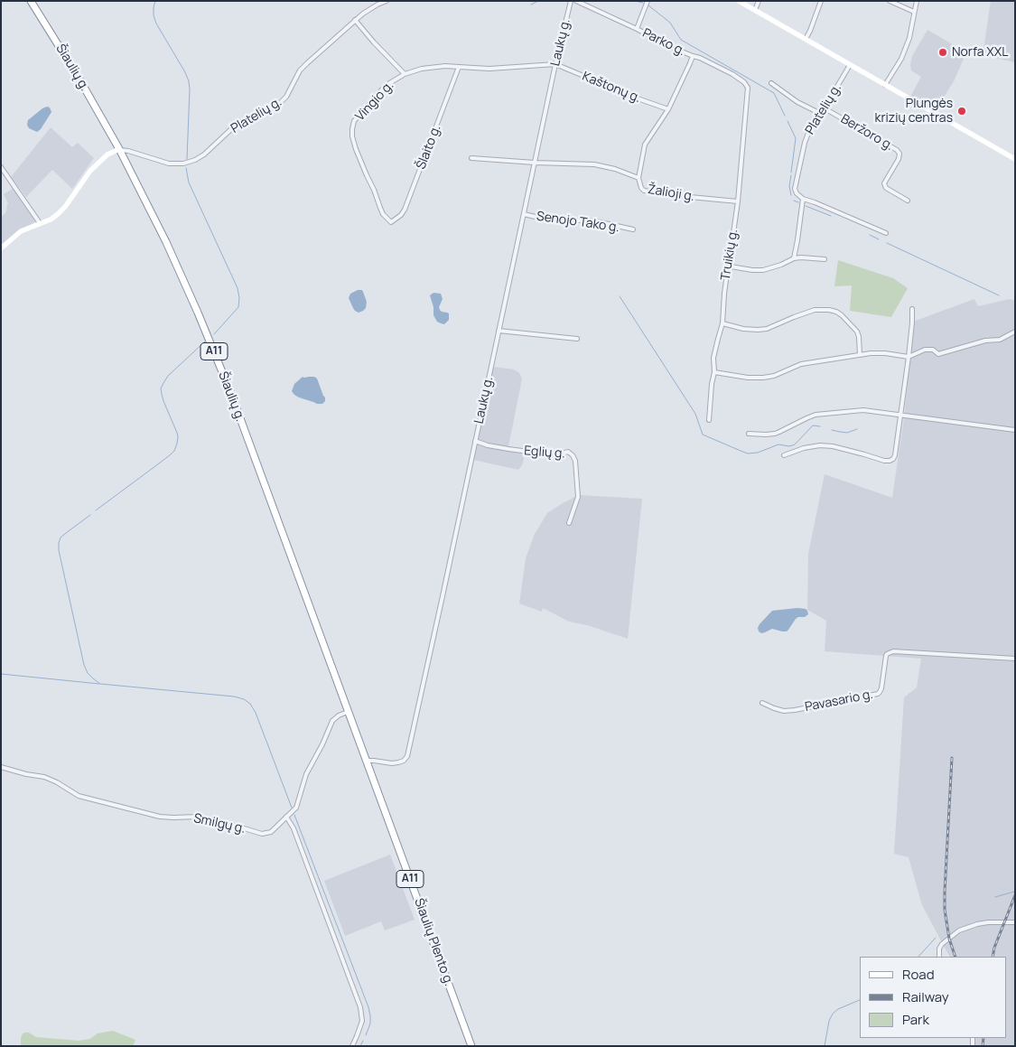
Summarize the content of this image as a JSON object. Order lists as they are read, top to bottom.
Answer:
{
  "streets": {
    "highway": ["Šiaulių g.", "A11", "Šiaulių Plento g."],
    "street": [
      "Laukų g.",
      "Parko g.",
      "Kaštonų g.",
      "Vingio g.",
      "Platelių g.",
      "Beržoro g.",
      "Šlaito g.",
      "Žalioji g.",
      "Senojo Tako g.",
      "Truikių g.",
      "Eglių g.",
      "Pavasario g.",
      "Smilgų g."
    ]
  },
  "crossings": [
    ["Laukų g.", "Kaštonų g."],
    ["Laukų g.", "Vingio g."],
    ["Laukų g.", "Senojo Tako g."],
    ["Laukų g.", "Eglių g."],
    ["Laukų g.", "Šiaulių Plento g."],
    ["Parko g.", "Žalioji g."],
    ["Parko g.", "Truikių g."],
    ["Šiaulių g.", "Platelių g."],
    ["Šiaulių g.", "Smilgų g."],
    ["Šiaulių g.", "Šiaulių Plento g."],
    ["Kaštonų g.", "Vingio g."],
    ["Kaštonų g.", "Žalioji g."],
    ["Vingio g.", "Šlaito g."],
    ["Platelių g.", "Beržoro g."],
    ["Žalioji g.", "Truikių g."],
    ["Smilgų g.", "Šiaulių Plento g."]
  ],
  "places": ["Norfa XXL", "Plungės krizių centras"],
  "legend": ["Road", "Railway", "Park"]
}
